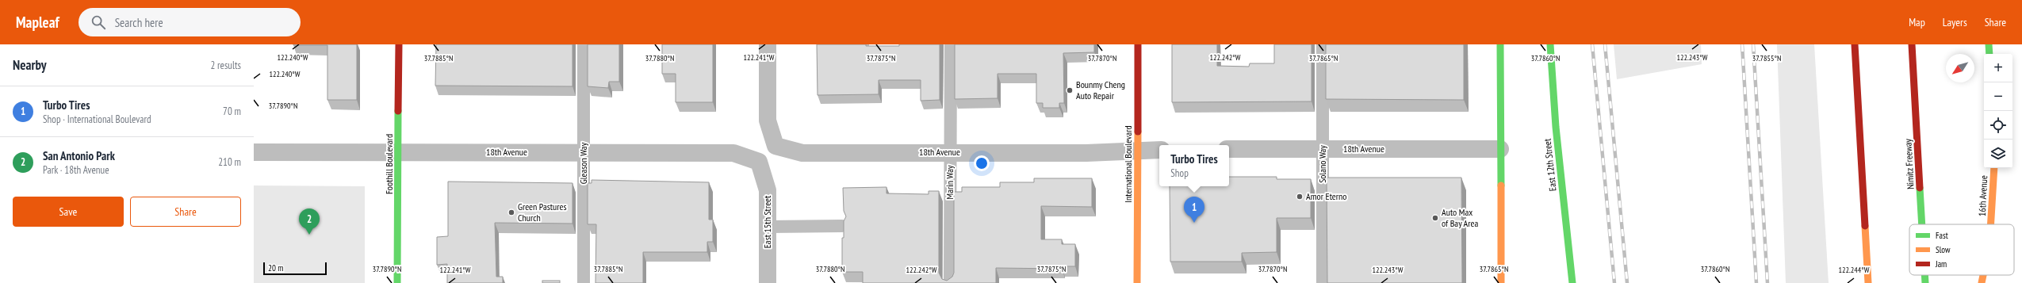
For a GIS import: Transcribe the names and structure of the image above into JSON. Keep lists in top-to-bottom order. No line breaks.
{"streets":{"main road":["Foothill Boulevard","International Boulevard","Nimitz Freeway","East 12th Street","16th Avenue"],"street":["18th Avenue","East 15th Street"],"lane":["Gleason Way","Solano Way","Marin Way"]},"crossings":[["18th Avenue","Gleason Way"],["18th Avenue","Foothill Boulevard"],["18th Avenue","International Boulevard"],["18th Avenue","Solano Way"],["18th Avenue","Marin Way"],["18th Avenue","East 15th Street"]],"places":["Bounmy Cheng Auto Repair","Amor Eterno","Green Pastures Church","Auto Max of Bay Area"],"legend":["Fast","Slow","Jam"],"scale_bar":"20 m","north":"bottom left","page":{"header":"Mapleaf","search":"Search here","nav":["Map","Layers","Share"],"heading":["Nearby","2 results"],"map_buttons":["+","−"],"list":[{"mark":"1","name":"Turbo Tires","note":"Shop · International Boulevard","value":"70 m"},{"mark":"2","name":"San Antonio Park","note":"Park · 18th Avenue","value":"210 m"}],"popup":["Turbo Tires","Shop"],"buttons":["Save","Share"],"pins":["1","2"],"scale":"20 m"},"coordinates":["122.241°W","122.243°W","122.240°W","122.242°W","37.7855°N","37.7885°N","37.7880°N","37.7875°N","37.7870°N","37.7865°N","37.7860°N","37.7890°N","122.244°W"]}
